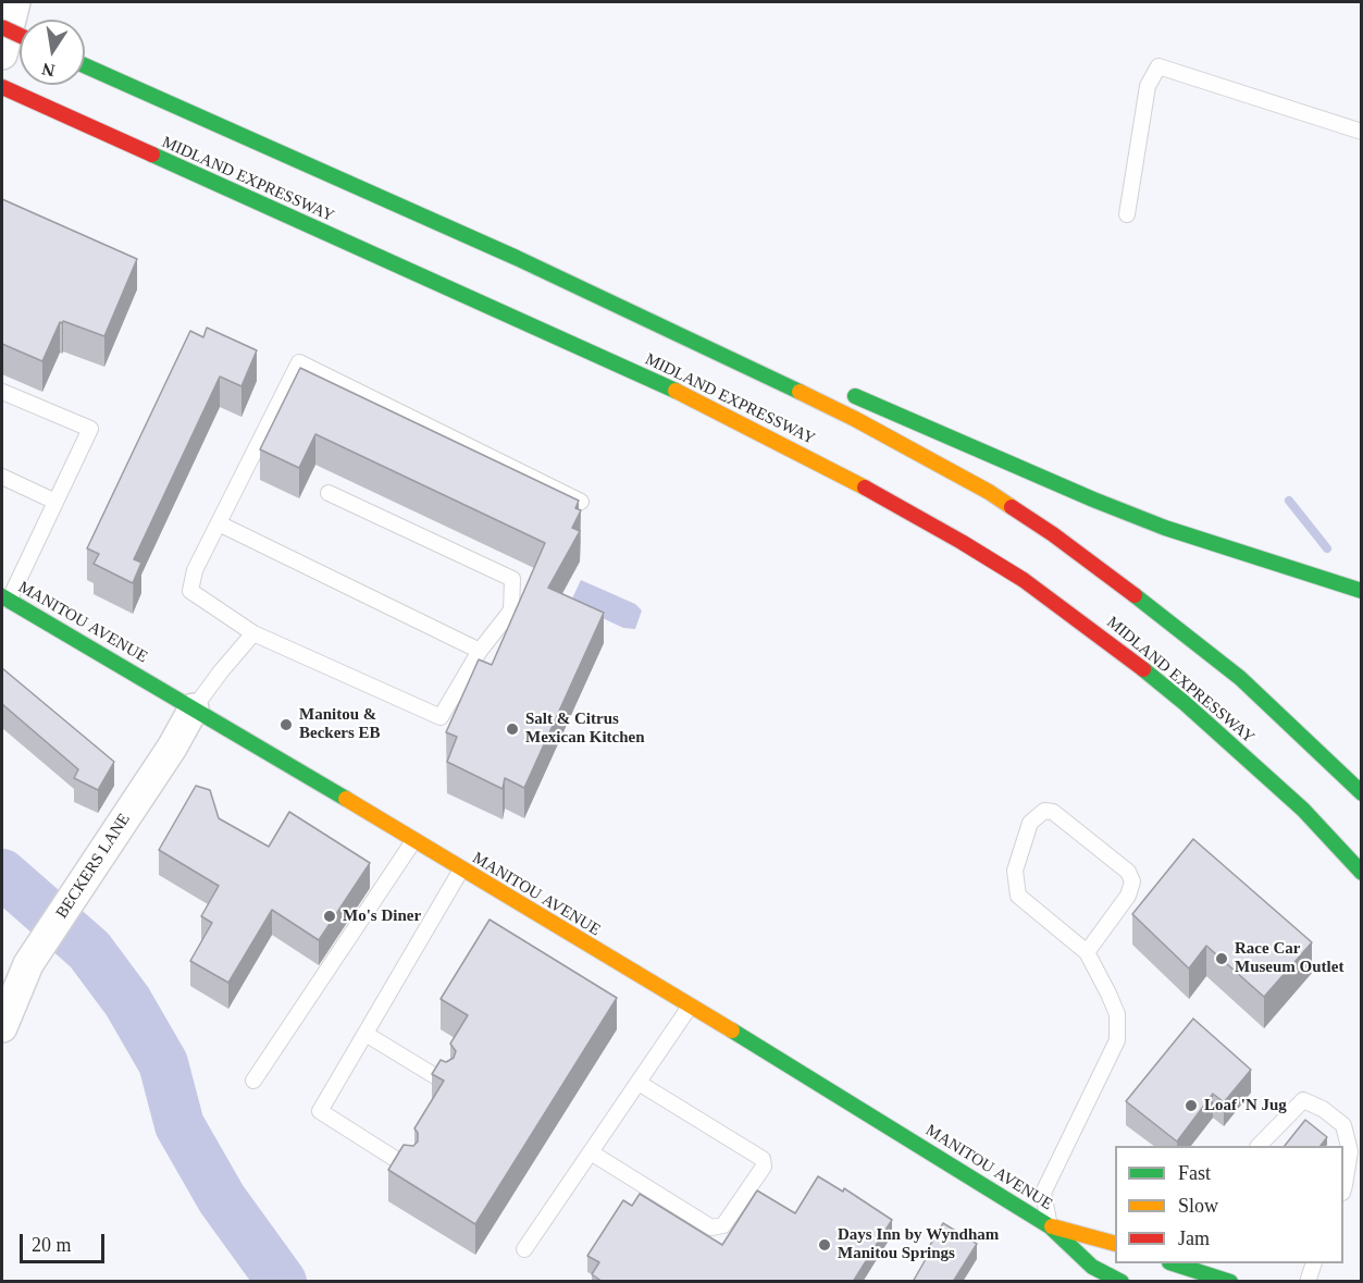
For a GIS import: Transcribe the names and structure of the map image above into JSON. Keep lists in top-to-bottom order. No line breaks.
{"streets":{"main road":["MIDLAND EXPRESSWAY","MANITOU AVENUE"],"street":["BECKERS LANE"]},"crossings":[["MANITOU AVENUE","BECKERS LANE"]],"places":["Manitou & Beckers EB","Salt & Citrus Mexican Kitchen","Mo's Diner","Race Car Museum Outlet","Loaf 'N Jug","Days Inn by Wyndham Manitou Springs"],"legend":["Fast","Slow","Jam"],"scale_bar":"20 m","north":"bottom"}
